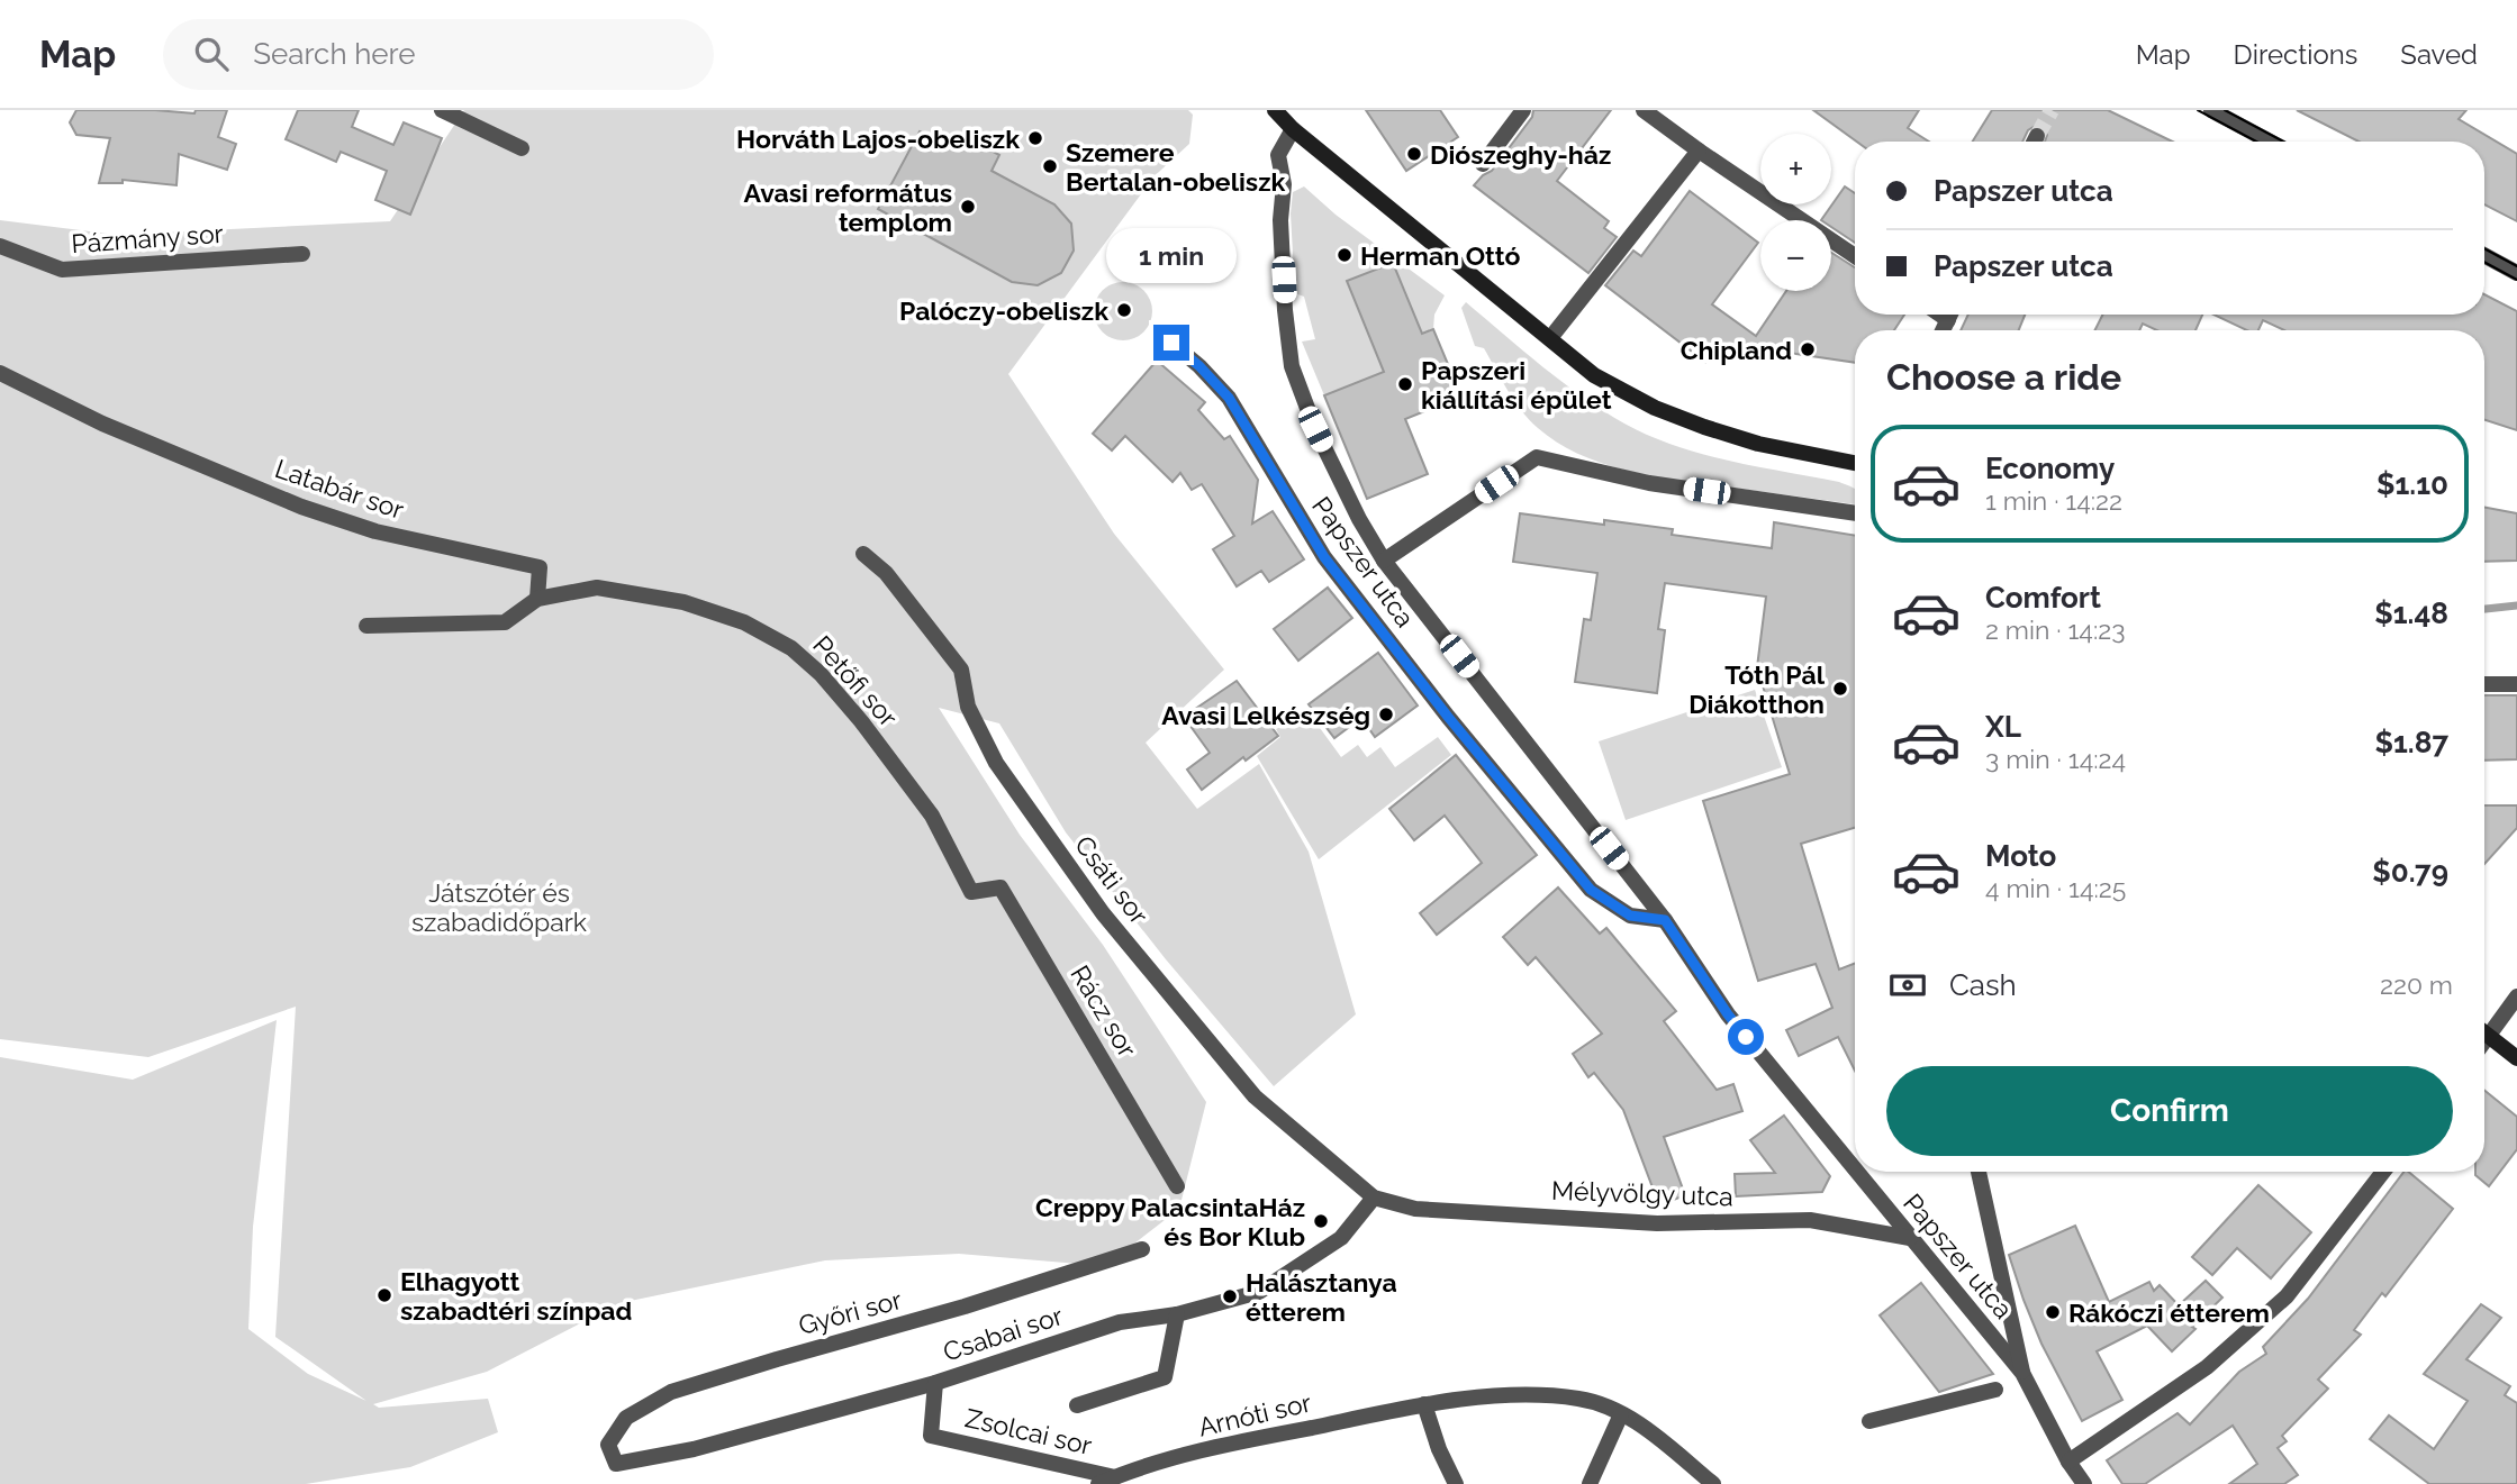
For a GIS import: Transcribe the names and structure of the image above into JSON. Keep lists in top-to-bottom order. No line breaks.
{"streets":{"street":["Pázmány sor","Latabár sor","Papszer utca","Petőfi sor","Csáti sor","Rácz sor","Mélyvölgy utca","Győri sor","Csabai sor","Arnóti sor","Zsolcai sor"]},"crossings":[["Latabár sor","Petőfi sor"],["Papszer utca","Mélyvölgy utca"],["Petőfi sor","Rácz sor"],["Csáti sor","Mélyvölgy utca"],["Csáti sor","Csabai sor"],["Mélyvölgy utca","Csabai sor"],["Győri sor","Csabai sor"],["Csabai sor","Zsolcai sor"],["Arnóti sor","Zsolcai sor"]],"parks":["Játszótér és szabadidőpark"],"places":["Horváth Lajos-obeliszk","Diószeghy-ház","Szemere Bertalan-obeliszk","Avasi református templom","Herman Ottó","Palóczy-obeliszk","Chipland","Papszeri kiállítási épület","Tóth Pál Diákotthon","Avasi Lelkészség","Creppy PalacsintaHáz és Bor Klub","Elhagyott szabadtéri színpad","Halásztanya étterem","Rákóczi étterem"],"page":{"header":"Map","search":"Search here","nav":["Map","Directions","Saved"],"map_buttons":["+","−"],"banner":["Papszer utca","Papszer utca"],"bubble":"1 min","heading":"Choose a ride","list":[{"name":"Economy","note":"1 min · 14:22","value":"$1.10"},{"name":"Comfort","note":"2 min · 14:23","value":"$1.48"},{"name":"XL","note":"3 min · 14:24","value":"$1.87"},{"name":"Moto","note":"4 min · 14:25","value":"$0.79"}],"pay":["Cash","220 m"],"buttons":"Confirm"}}
